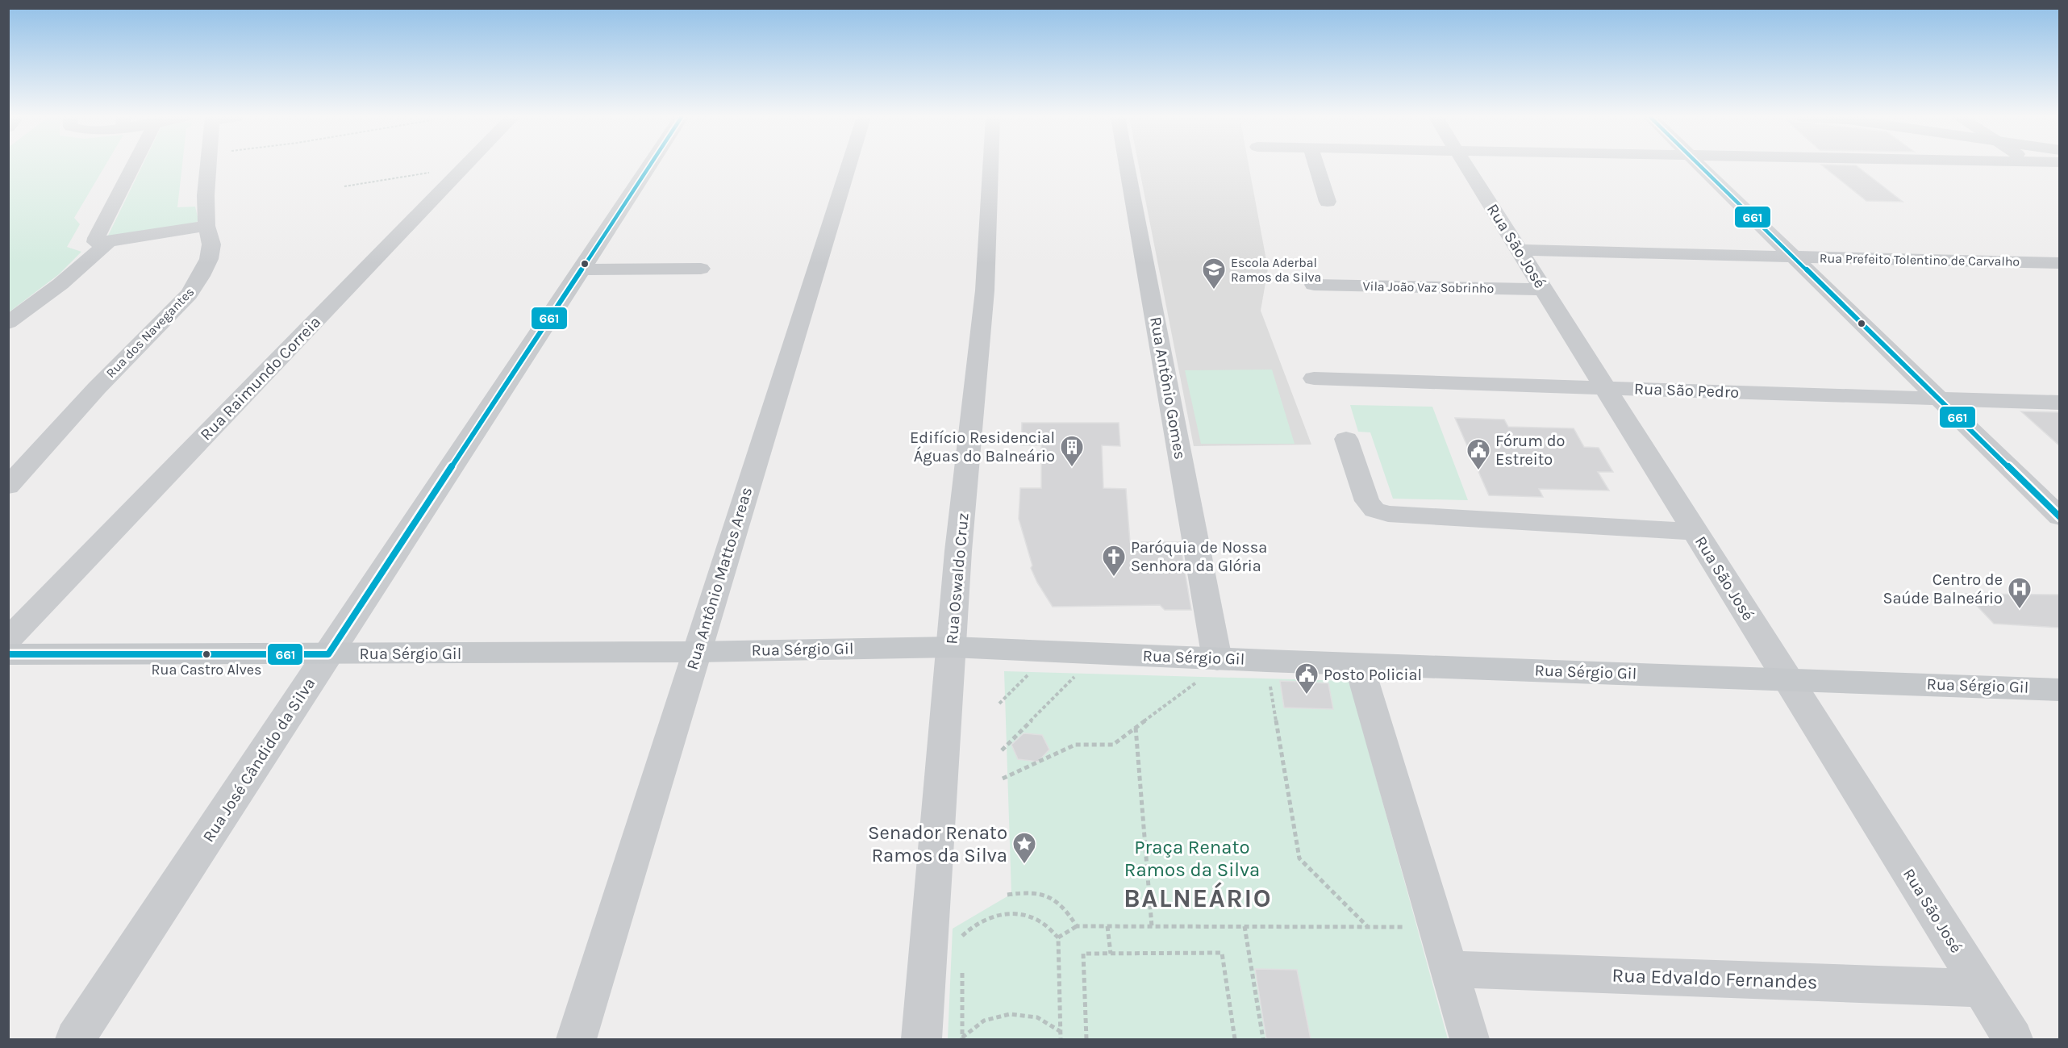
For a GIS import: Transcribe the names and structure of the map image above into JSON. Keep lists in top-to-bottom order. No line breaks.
{"streets":{"main road":["Rua Sérgio Gil"],"street":["Rua São José","Rua Prefeito Tolentino de Carvalho","Vila João Vaz Sobrinho","Rua dos Navegantes","Rua Raimundo Correia","Rua Antônio Gomes","Rua São Pedro","Rua Antônio Mattos Areas","Rua Oswaldo Cruz","Rua José Cândido da Silva","Rua Edvaldo Fernandes"]},"crossings":[["Rua São José","Rua Prefeito Tolentino de Carvalho"],["Rua São José","Vila João Vaz Sobrinho"],["Rua São José","Rua São Pedro"],["Rua São José","Rua Sérgio Gil"],["Rua São José","Rua Edvaldo Fernandes"],["Rua Antônio Gomes","Rua Sérgio Gil"],["Rua Antônio Mattos Areas","Rua Sérgio Gil"],["Rua Oswaldo Cruz","Rua Sérgio Gil"],["Rua Sérgio Gil","Rua José Cândido da Silva"]],"districts":["BALNEÁRIO"],"parks":["Praça Renato Ramos da Silva"],"places":{"school or university":["Escola Aderbal Ramos da Silva"],"building":["Edifício Residencial Águas do Balneário"],"public building":["Fórum do Estreito","Posto Policial"],"church":["Paróquia de Nossa Senhora da Glória"],"hospital":["Centro de Saúde Balneário"],"other":["Rua Castro Alves"],"place":["Senador Renato Ramos da Silva"]},"lines":["transit line 661"]}
